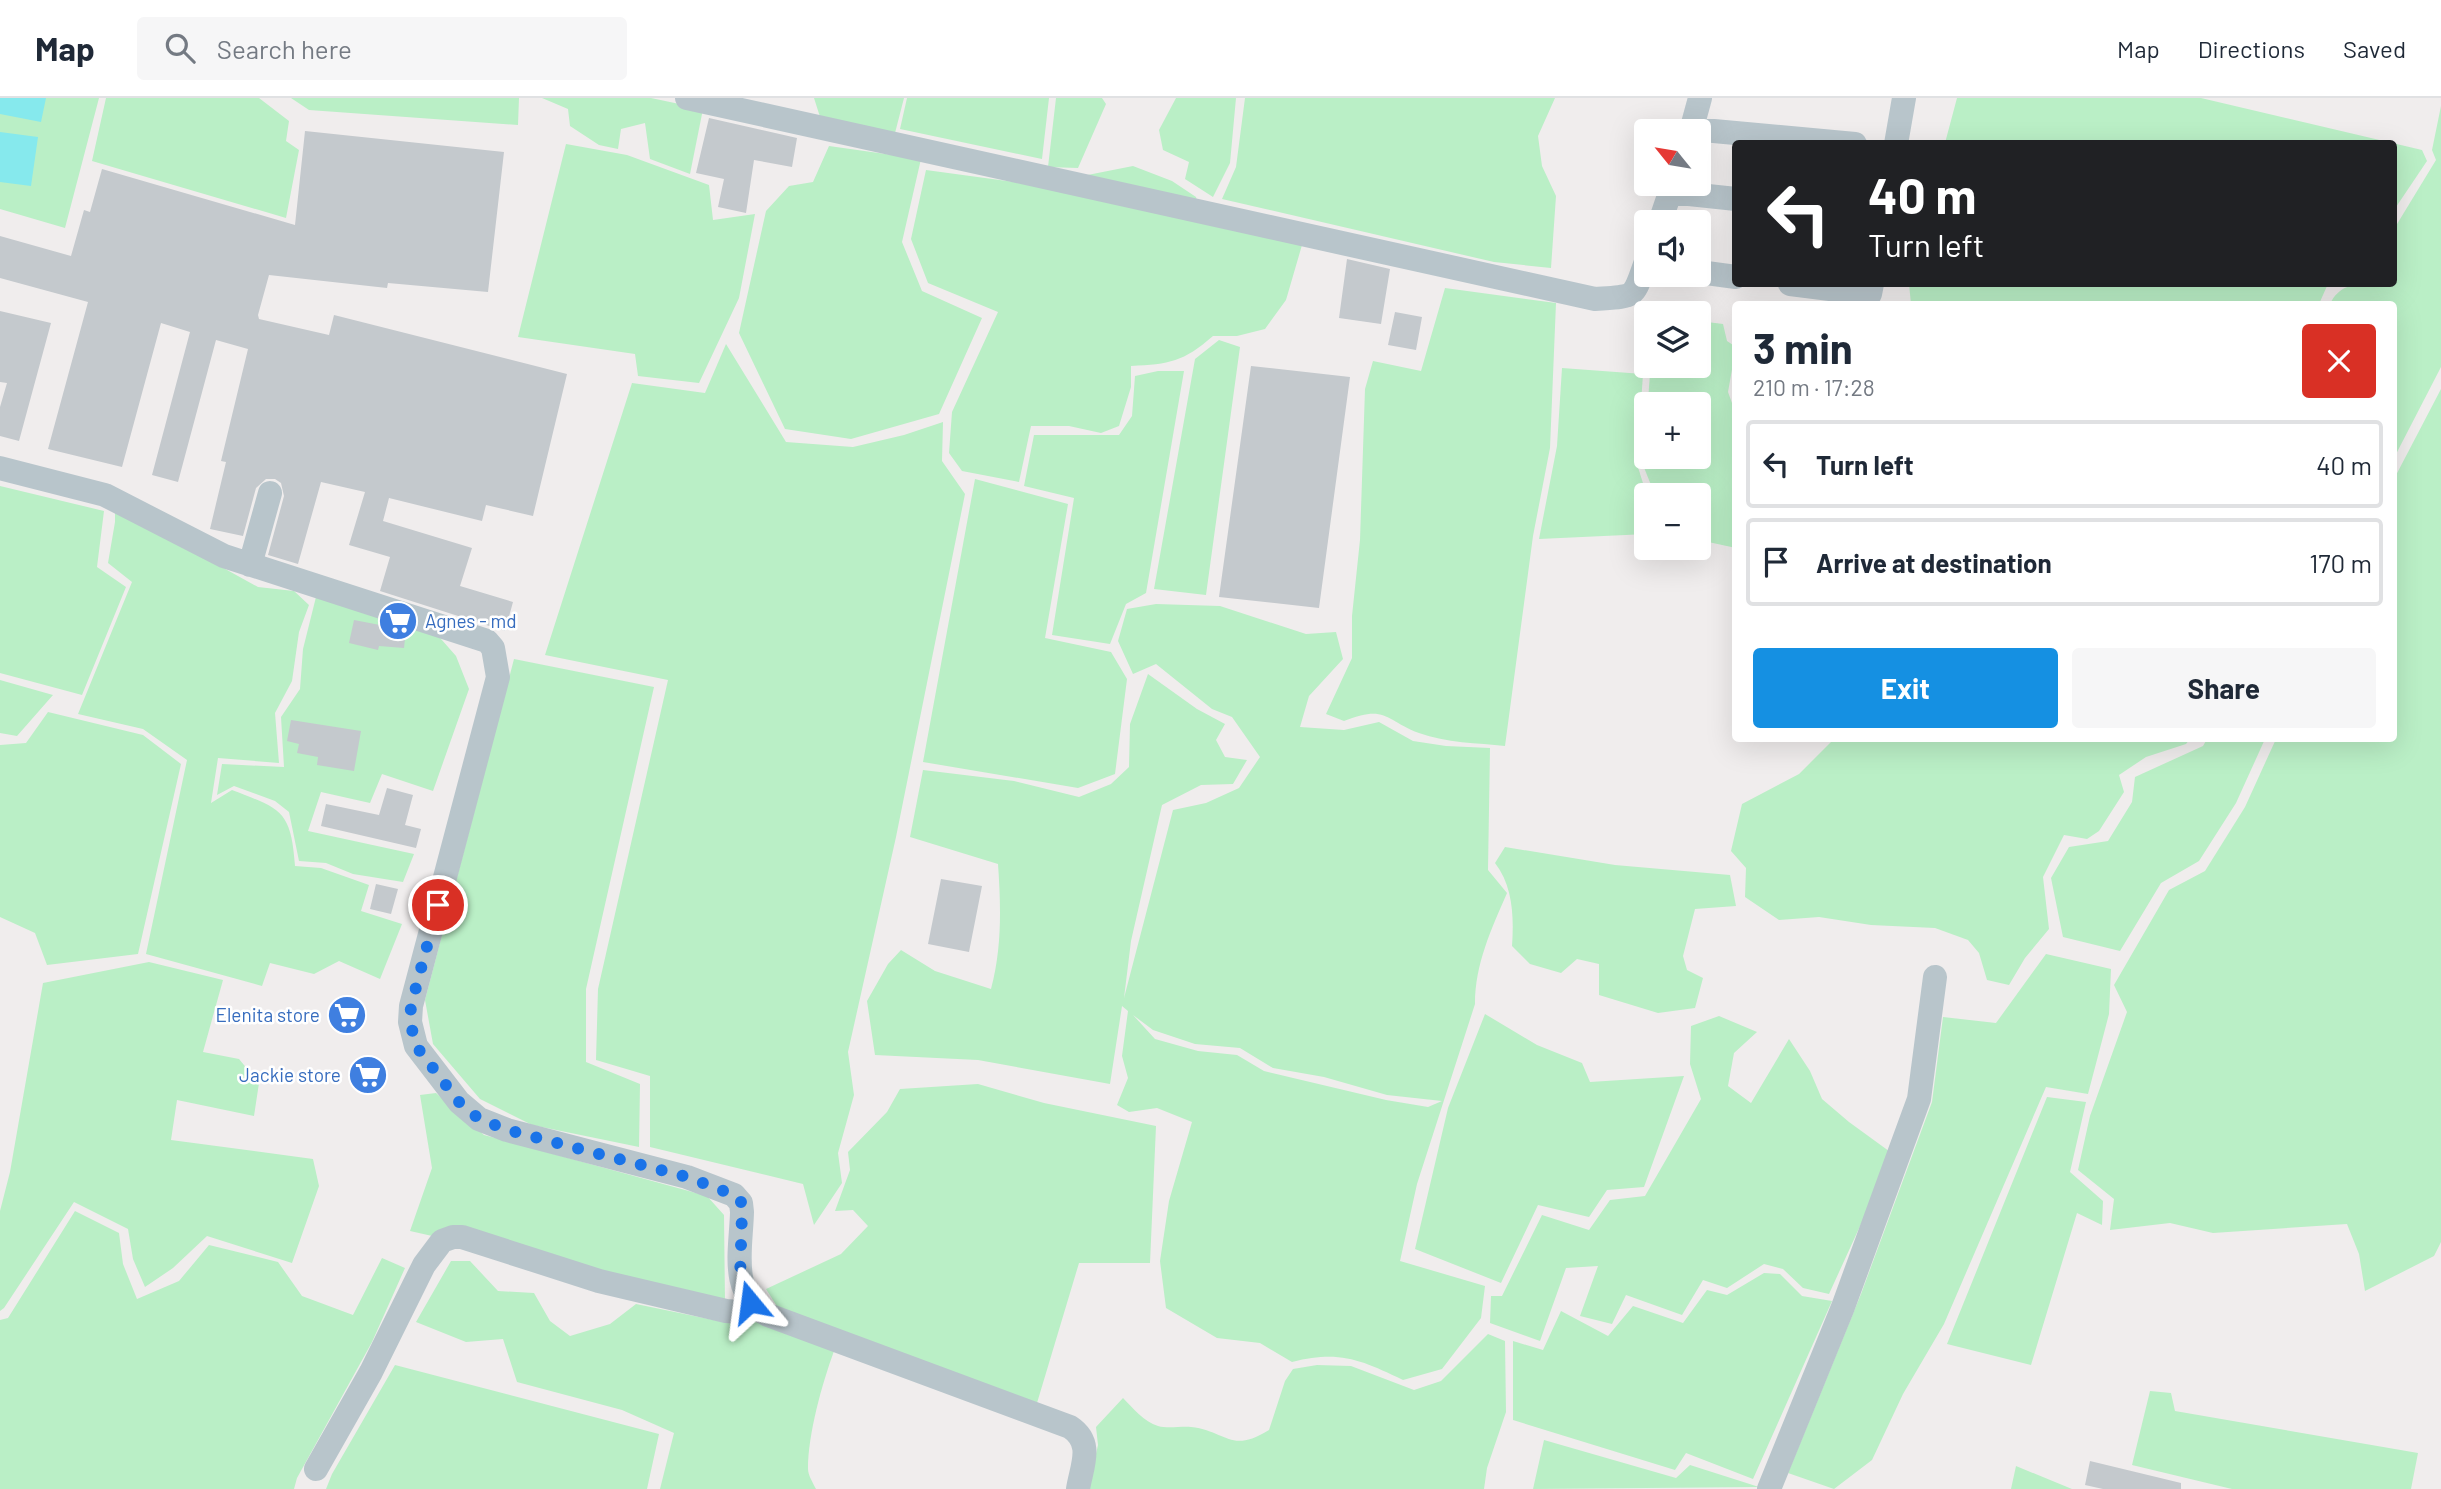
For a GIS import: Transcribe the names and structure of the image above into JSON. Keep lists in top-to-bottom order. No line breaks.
{"places":{"supermarket":["Agnes - md","Elenita store","Jackie store"]},"north":"top left","page":{"header":"Map","search":"Search here","nav":["Map","Directions","Saved"],"map_buttons":["+","−"],"turn":["40 m","Turn left"],"heading":["3 min","210 m · 17:28"],"list":[{"name":"Turn left","value":"40 m"},{"name":"Arrive at destination","value":"170 m"}],"buttons":["Exit","Share"]}}
